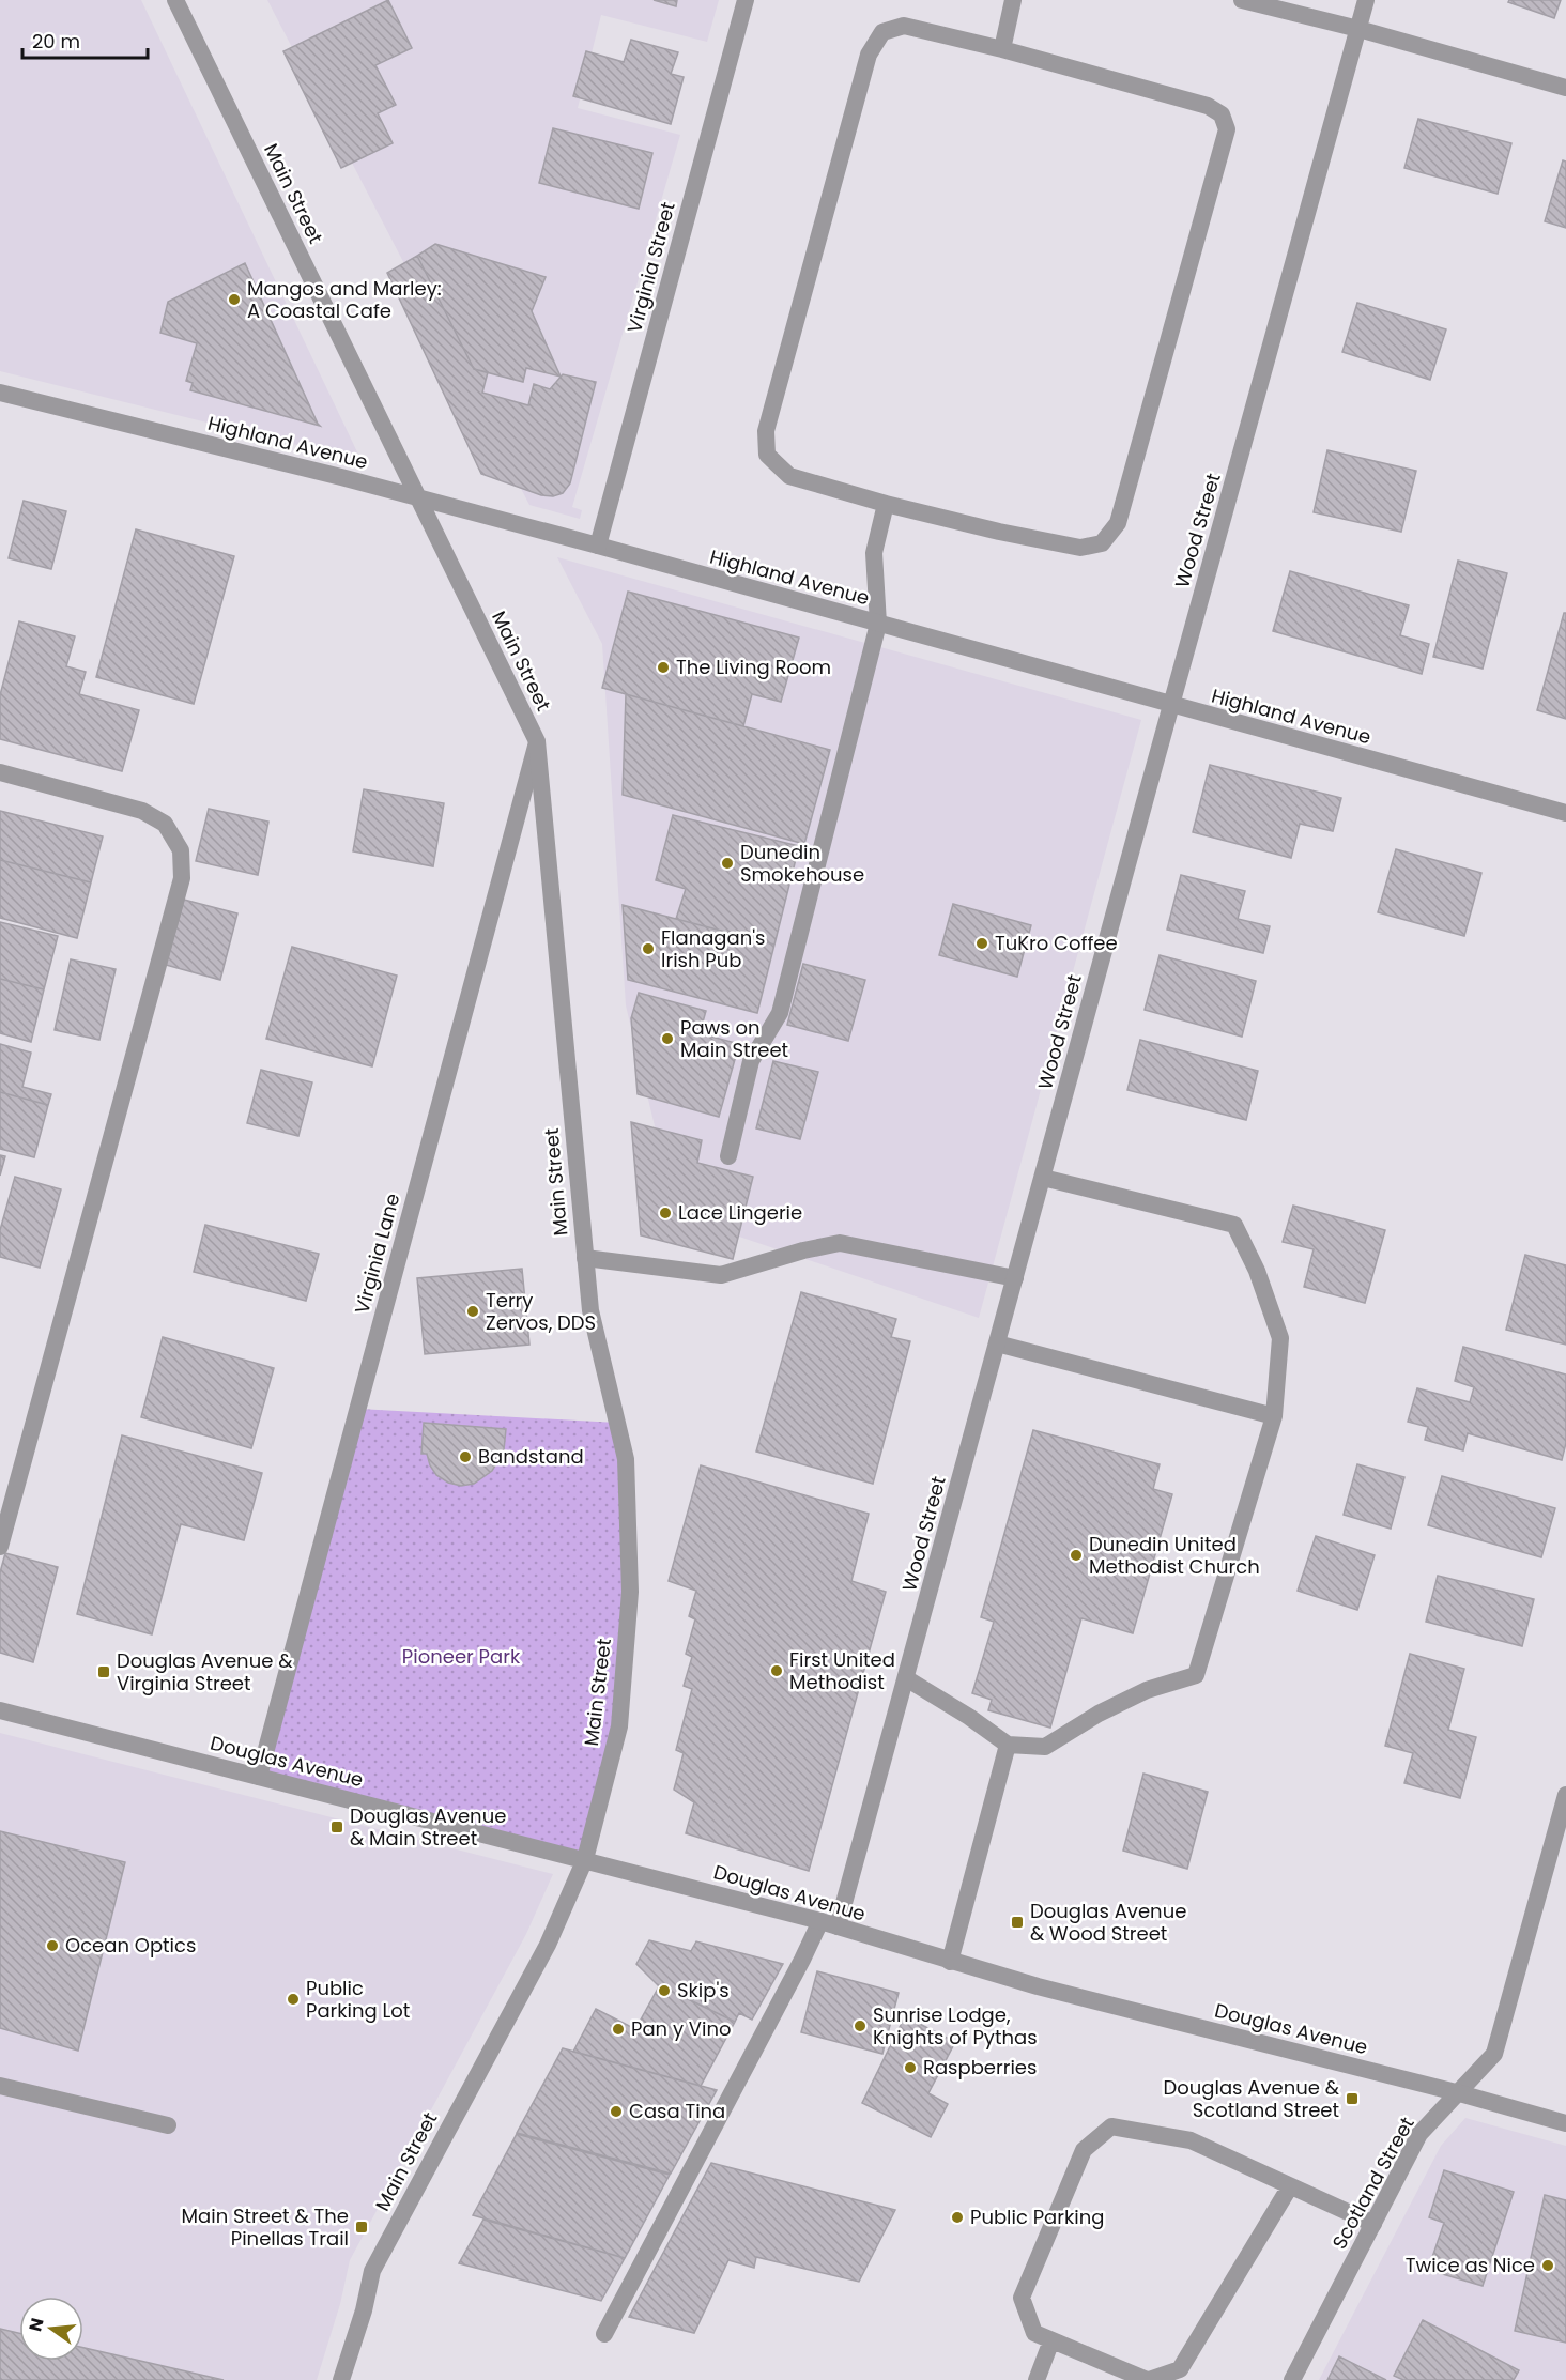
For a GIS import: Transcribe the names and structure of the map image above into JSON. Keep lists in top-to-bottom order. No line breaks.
{"streets":{"street":["Main Street","Virginia Street","Highland Avenue","Wood Street","Virginia Lane","Douglas Avenue","Scotland Street"]},"crossings":[["Main Street","Highland Avenue"],["Main Street","Virginia Lane"],["Main Street","Douglas Avenue"],["Virginia Street","Highland Avenue"],["Highland Avenue","Wood Street"],["Wood Street","Douglas Avenue"],["Virginia Lane","Douglas Avenue"],["Douglas Avenue","Scotland Street"]],"parks":["Pioneer Park"],"places":{"other":["Mangos and Marley: A Coastal Cafe","The Living Room","Dunedin Smokehouse","TuKro Coffee","Flanagan's Irish Pub","Paws on Main Street","Lace Lingerie","Terry Zervos, DDS","Bandstand","Dunedin United Methodist Church","First United Methodist","Ocean Optics","Skip's","Public Parking Lot","Sunrise Lodge, Knights of Pythas","Pan y Vino","Raspberries","Casa Tina","Public Parking","Twice as Nice"],"transit":["Douglas Avenue & Virginia Street","Douglas Avenue & Main Street","Douglas Avenue & Wood Street","Douglas Avenue & Scotland Street","Main Street & The Pinellas Trail"]},"scale_bar":"20 m","north":"left"}
